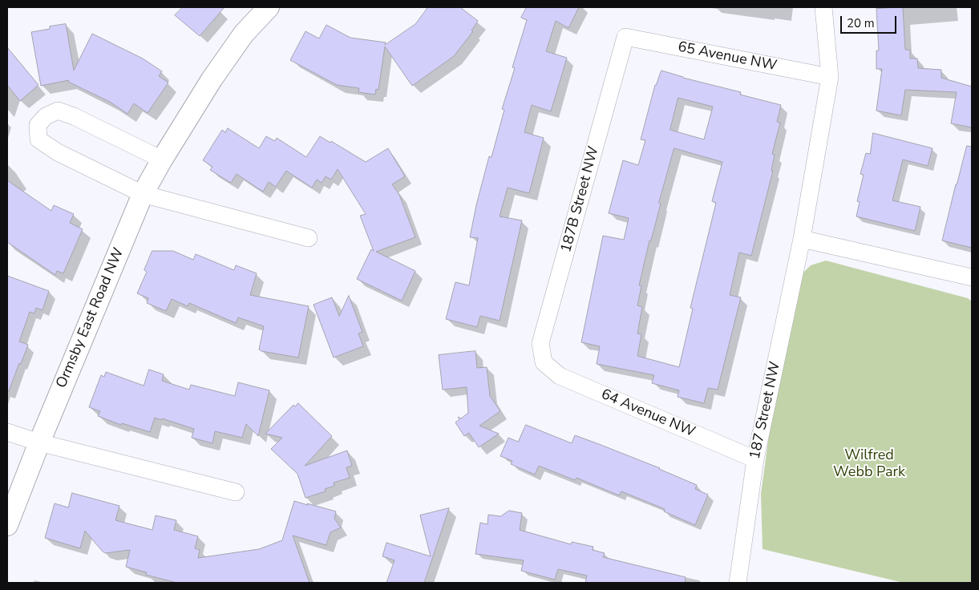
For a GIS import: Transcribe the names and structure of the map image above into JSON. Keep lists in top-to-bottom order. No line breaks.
{"streets":{"street":["65 Avenue NW","187B Street NW","Ormsby East Road NW","187 Street NW","64 Avenue NW"]},"crossings":[["65 Avenue NW","187B Street NW"],["65 Avenue NW","187 Street NW"],["187B Street NW","64 Avenue NW"],["187 Street NW","64 Avenue NW"]],"parks":["Wilfred Webb Park"],"scale_bar":"20 m"}
